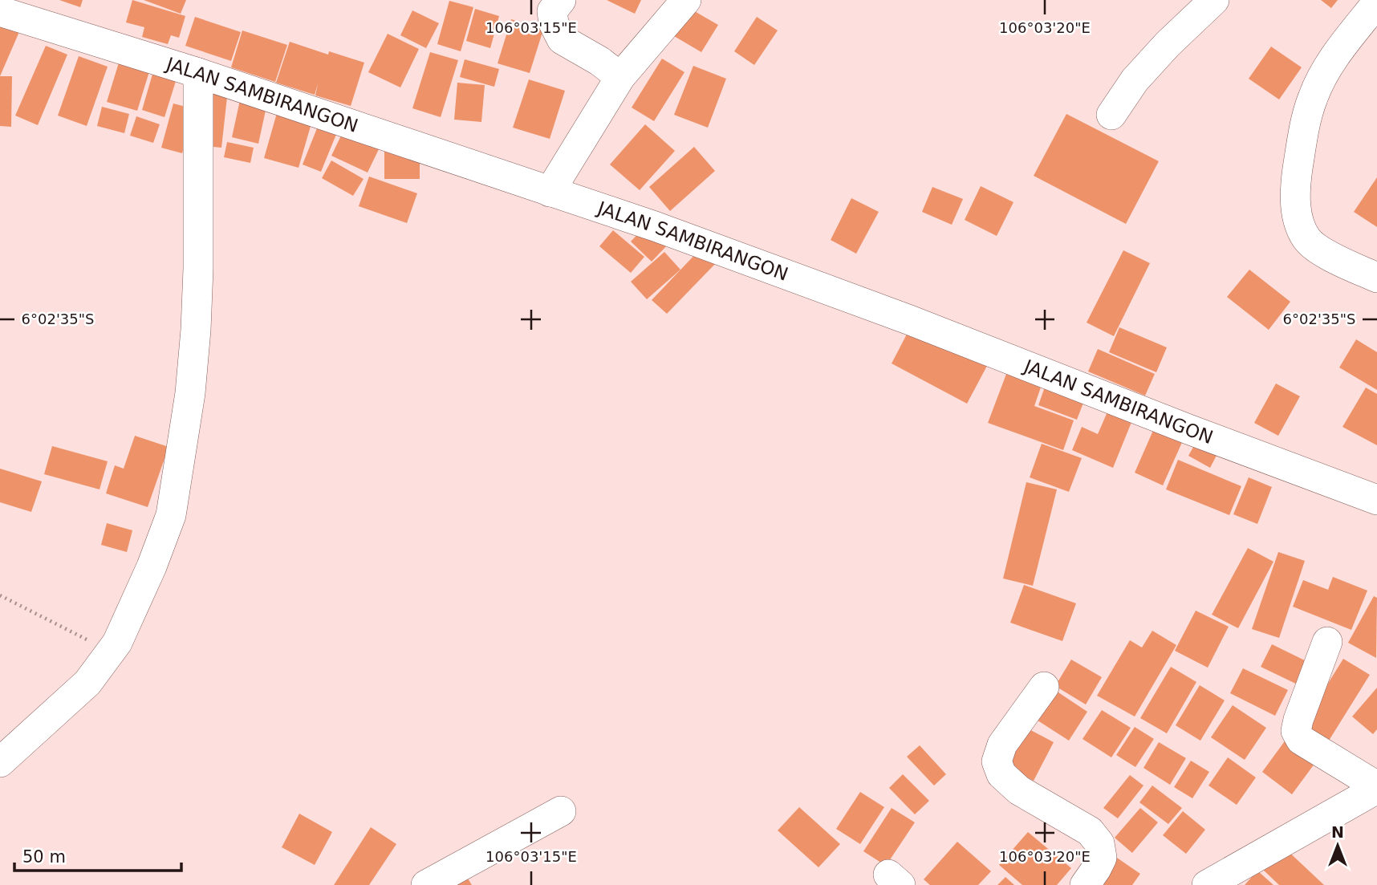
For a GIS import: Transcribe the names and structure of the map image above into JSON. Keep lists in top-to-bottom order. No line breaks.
{"streets":{"street":["JALAN SAMBIRANGON"]},"scale_bar":"50 m","north":"top","coordinates":["106°03'15\"E","106°03'20\"E","6°02'35\"S"]}
